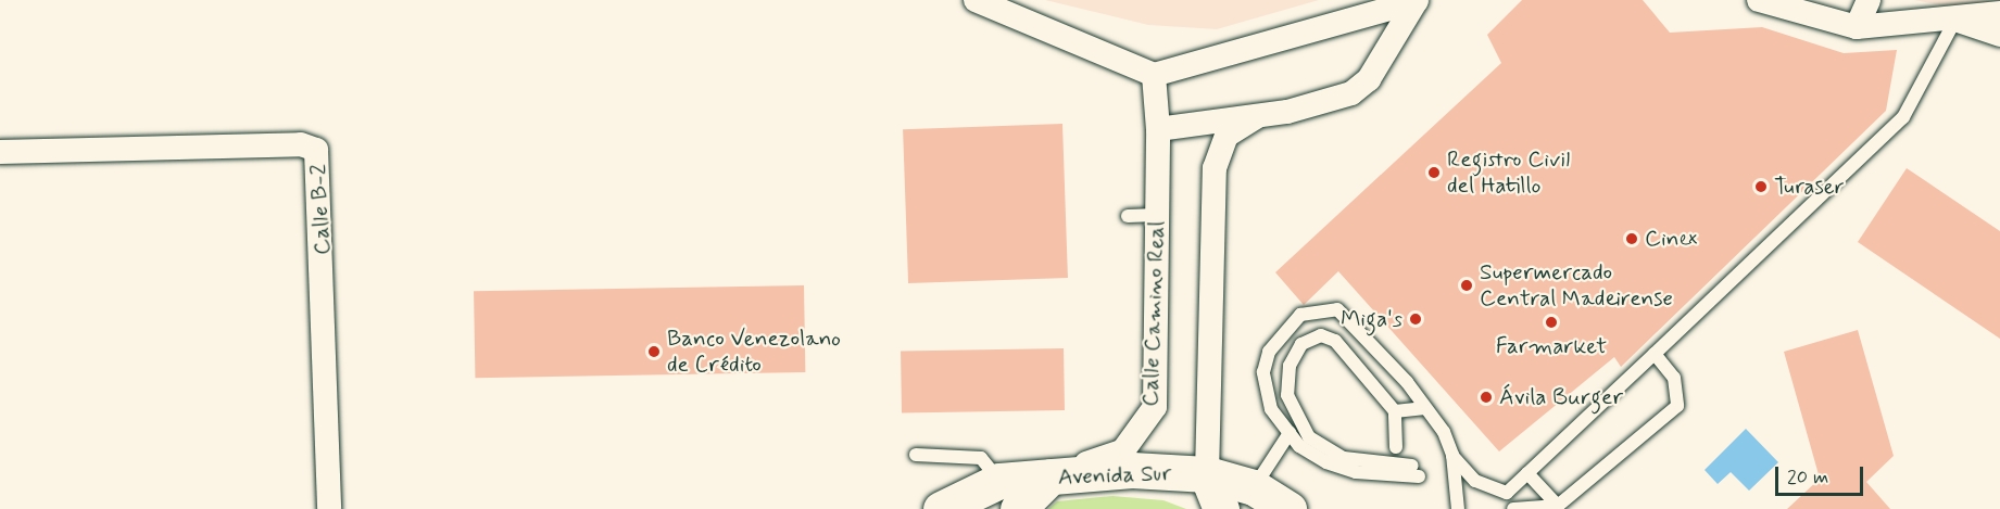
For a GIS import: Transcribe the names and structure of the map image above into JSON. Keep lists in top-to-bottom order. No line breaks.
{"streets":{"street":["Calle B-2","Calle Camino Real","Avenida Sur"]},"crossings":[["Calle Camino Real","Avenida Sur"]],"places":["Registro Civil del Hatillo","Turaser","Cinex","Supermercado Central Madeirense","Miga's","Farmarket","Banco Venezolano de Crédito","Ávila Burger"],"scale_bar":"20 m"}
